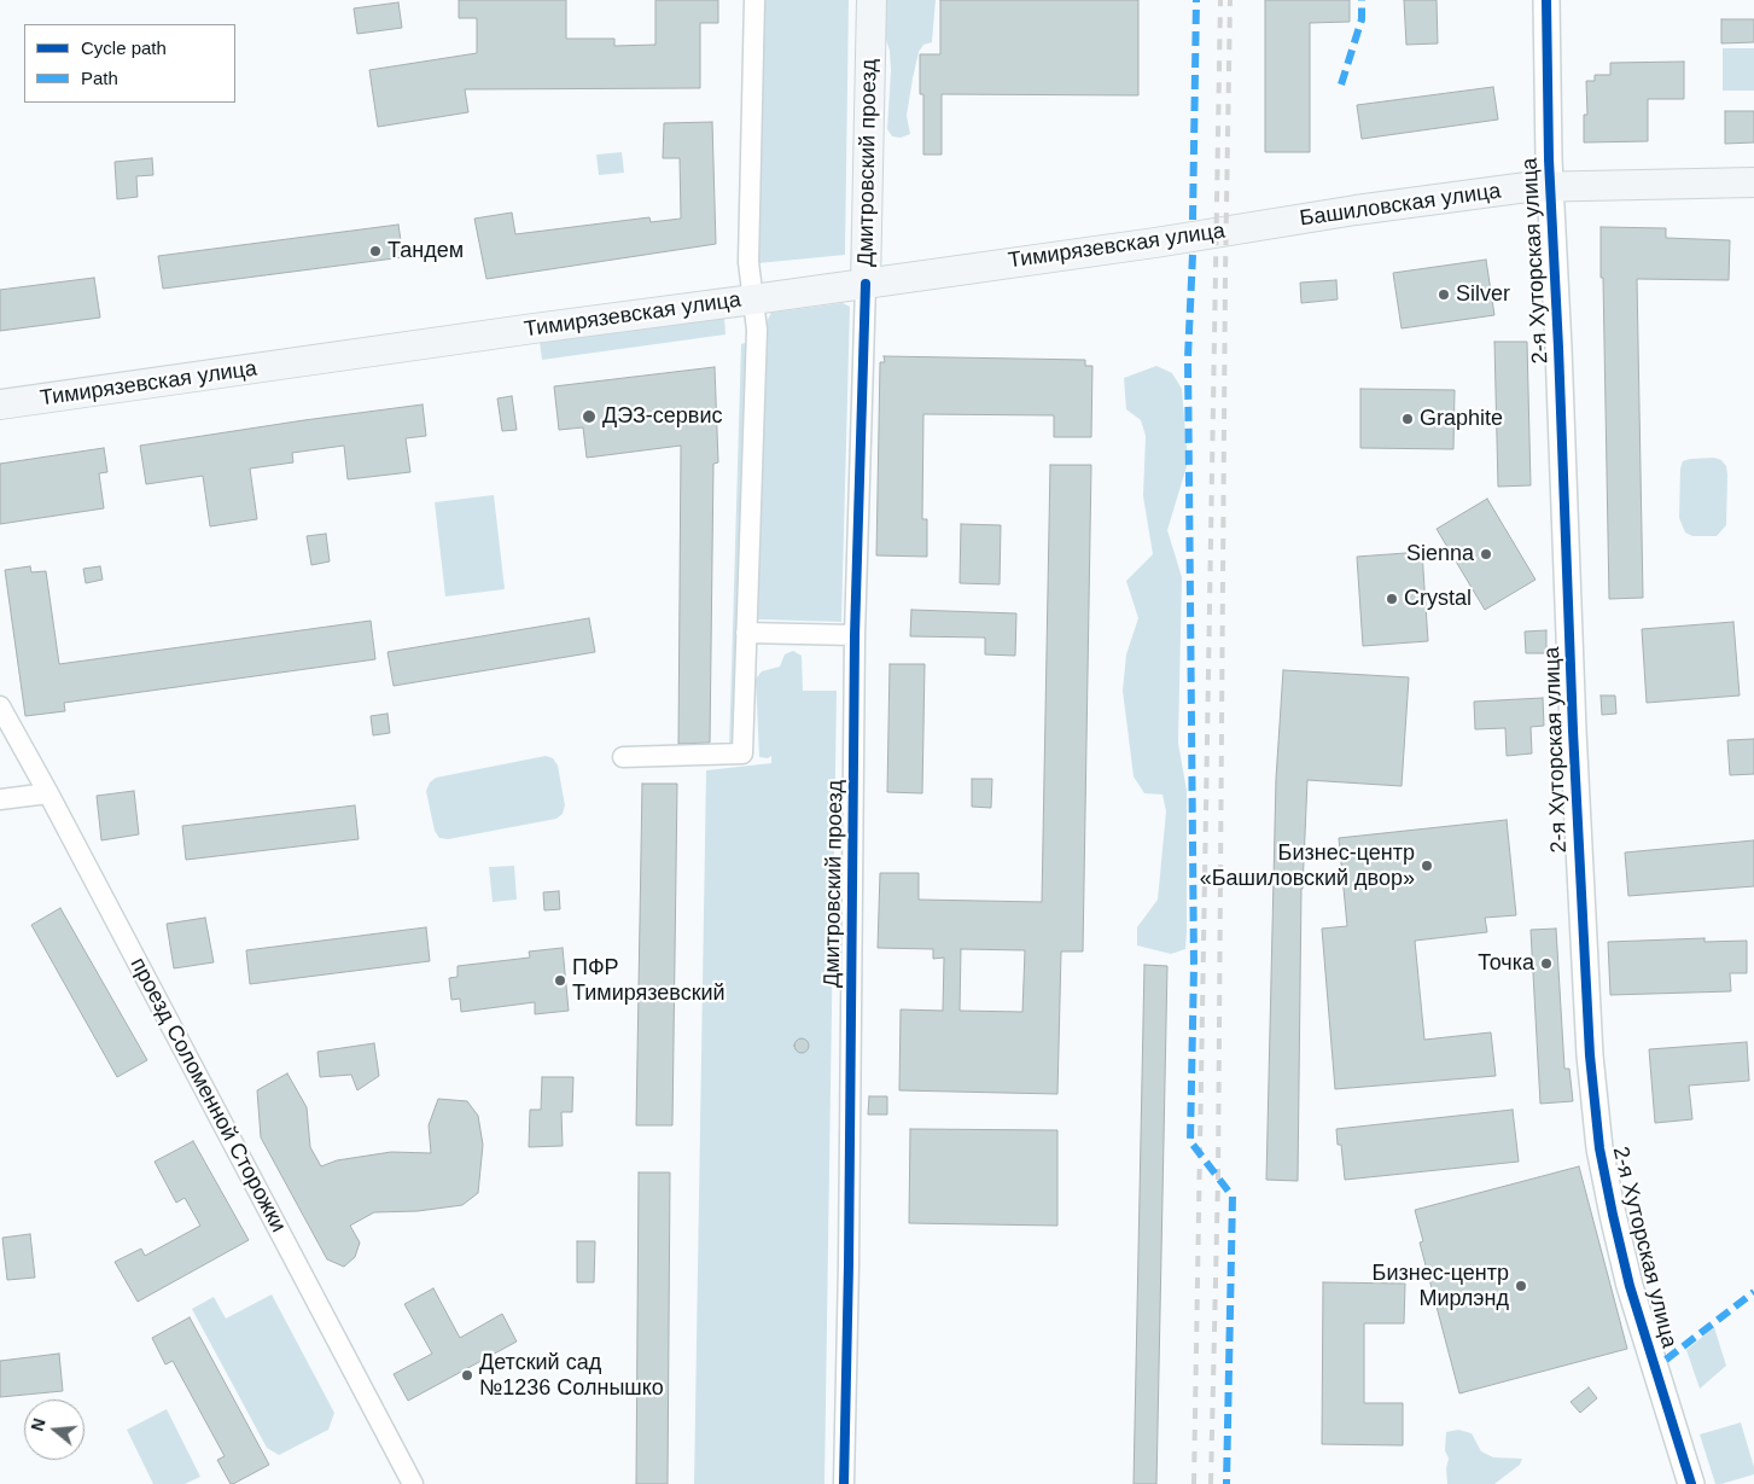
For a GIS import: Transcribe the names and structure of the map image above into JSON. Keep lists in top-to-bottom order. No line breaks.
{"streets":{"main road":["Дмитровский проезд","Башиловская улица","Тимирязевская улица"],"street":["2-я Хуторская улица","проезд Соломенной Сторожки"]},"crossings":[["Дмитровский проезд","Тимирязевская улица"],["Башиловская улица","Тимирязевская улица"],["Башиловская улица","2-я Хуторская улица"]],"places":["Тандем","Silver","ДЭЗ-сервис","Graphite","Sienna","Crystal","Бизнес-центр «Башиловский двор»","Точка","ПФР Тимирязевский","Бизнес-центр Мирлэнд","Детский сад №1236 Солнышко"],"legend":["Cycle path","Path"],"north":"left"}
